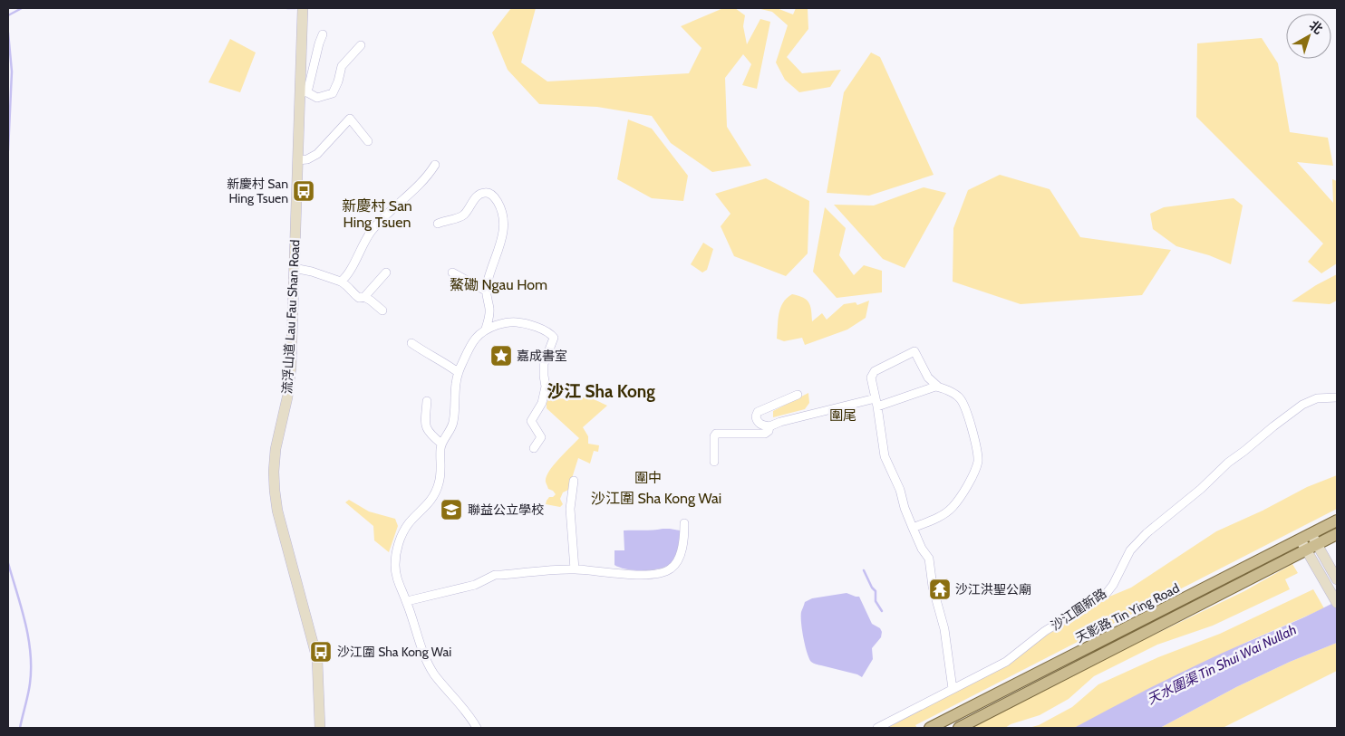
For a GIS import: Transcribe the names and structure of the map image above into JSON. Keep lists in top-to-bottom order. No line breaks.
{"streets":{"main road":["天影路 Tin Ying Road"],"street":["流浮山道 Lau Fau Shan Road","沙江圍新路"]},"districts":["新慶村 San Hing Tsuen","鰲磡 Ngau Hom","沙江 Sha Kong","圍尾","圍中","沙江圍 Sha Kong Wai"],"water":["天水圍渠 Tin Shui Wai Nullah"],"places":{"bus stop":["新慶村 San Hing Tsuen","沙江圍 Sha Kong Wai"],"place":["嘉成書室"],"school or university":["聯益公立學校"],"temple":["沙江洪聖公廟"]},"north":"top right"}
